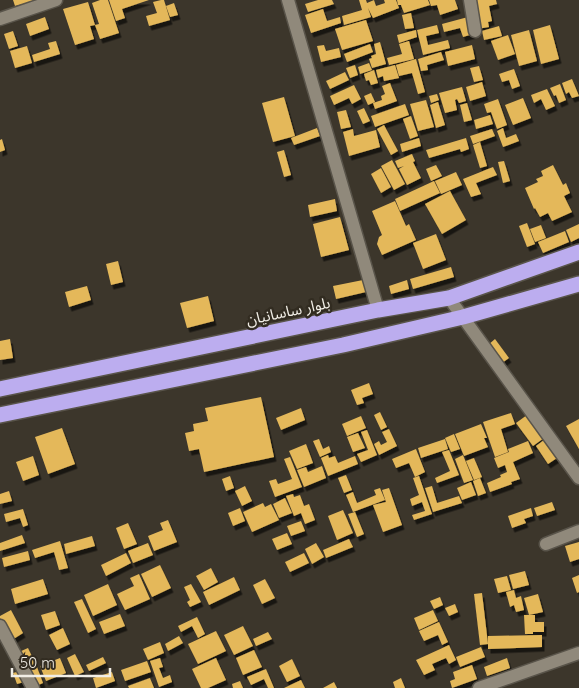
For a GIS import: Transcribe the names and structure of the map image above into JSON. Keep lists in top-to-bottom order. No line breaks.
{"streets":{"highway":["بلوار ساسانیان"]},"scale_bar":"50 m"}
